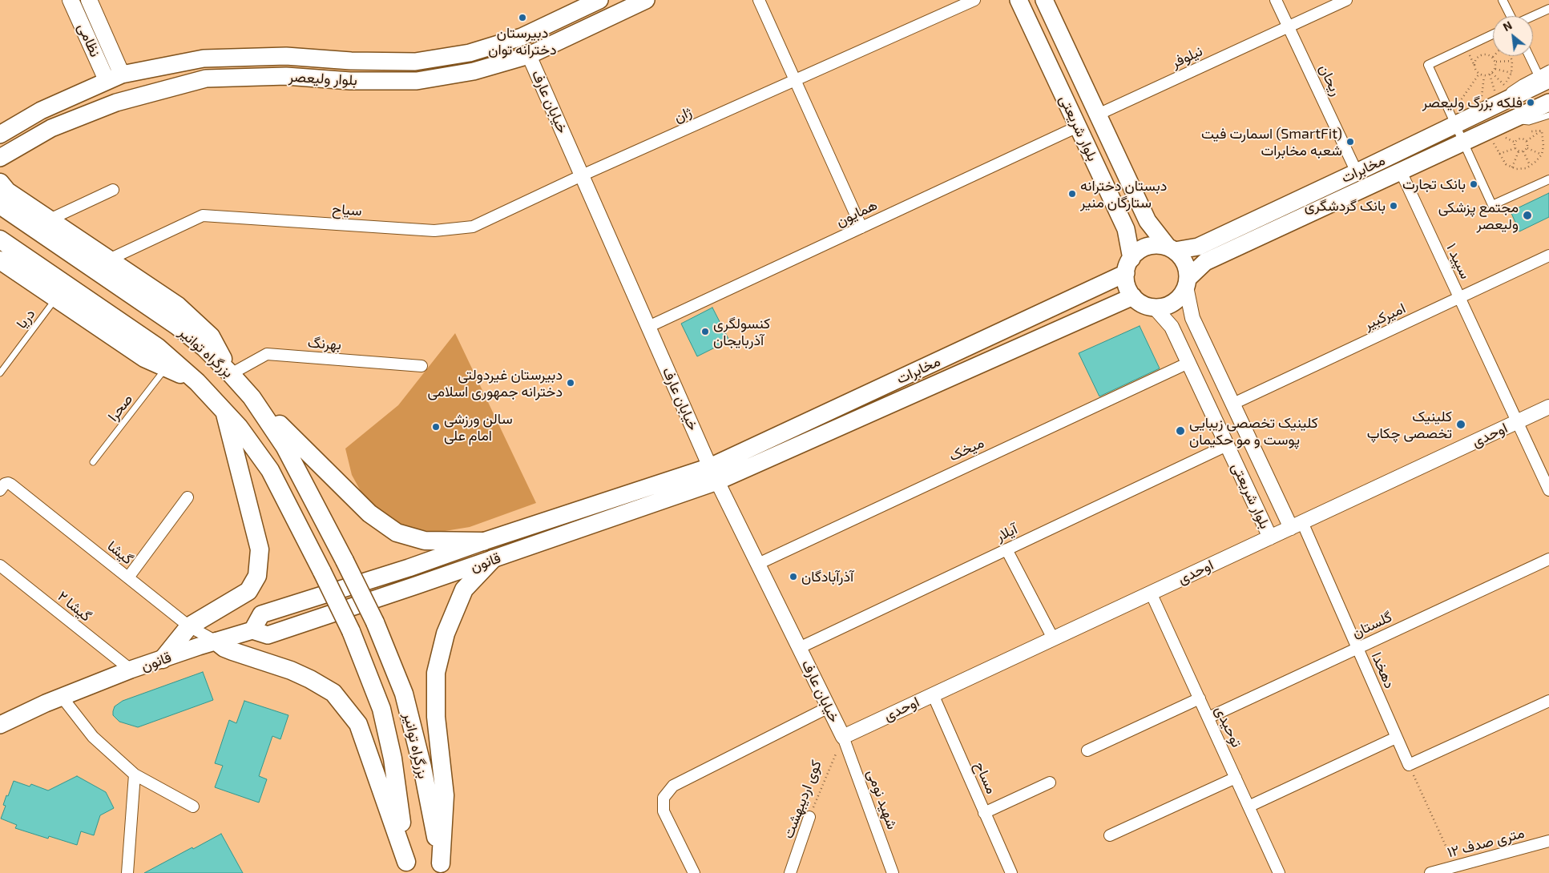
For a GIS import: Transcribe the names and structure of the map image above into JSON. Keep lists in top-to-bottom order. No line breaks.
{"streets":{"highway":["بزرگراه توانیر"],"main road":["نظامی","بلوار ولیعصر","بلوار شریعتى","مخابرات","قانون"],"street":["نیلوفر","ریحان","خیابان عارف","ژان","سیاح","همایون","سپید ۱","امیرکبیر","بهرنگ","اوحدی","میخک","آیلار","گیشا","گیشا ۲","گلستان","دهخدا","توحیدی","مساح","کوی اردیبهشت","شهید نومی","۱۲ متری صدف"],"lane":["دریا","صحرا"]},"crossings":[["نظامی","بلوار ولیعصر"],["نیلوفر","ریحان"],["نیلوفر","بلوار شریعتى"],["بلوار ولیعصر","خیابان عارف"],["ریحان","مخابرات"],["خیابان عارف","ژان"],["خیابان عارف","مخابرات"],["خیابان عارف","سیاح"],["خیابان عارف","همایون"],["خیابان عارف","اوحدی"],["خیابان عارف","میخک"],["خیابان عارف","آیلار"],["خیابان عارف","قانون"],["خیابان عارف","کوی اردیبهشت"],["خیابان عارف","شهید نومی"],["ژان","سیاح"],["بلوار شریعتى","مخابرات"],["بلوار شریعتى","همایون"],["بلوار شریعتى","امیرکبیر"],["بلوار شریعتى","اوحدی"],["بلوار شریعتى","میخک"],["بلوار شریعتى","آیلار"],["بلوار شریعتى","دهخدا"],["مخابرات","سپید ۱"],["مخابرات","قانون"],["سپید ۱","امیرکبیر"],["سپید ۱","اوحدی"],["بهرنگ","بزرگراه توانیر"],["اوحدی","دهخدا"],["اوحدی","توحیدی"],["اوحدی","مساح"],["اوحدی","کوی اردیبهشت"],["اوحدی","شهید نومی"],["گیشا","قانون"],["قانون","گیشا ۲"],["گلستان","دهخدا"],["گلستان","توحیدی"],["کوی اردیبهشت","شهید نومی"]],"places":["دبیرستان دخترانه توان","فلکه بزرگ ولیعصر","اسمارت فیت (SmartFit) شعبه مخابرات","بانک تجارت","دبستان دخترانه ستارگان منیر","بانک گردشگری","مجتمع پزشکی ولیعصر","کنسولگری آذربایجان","دبیرستان غیردولتی دخترانه جمهوری اسلامی","کلينيک تخصصی چکاپ","سالن ورزشی امام علی","کلینیک تخصصی زیبایی پوست و مو حکیمان","آذرآبادگان"],"north":"top left"}
